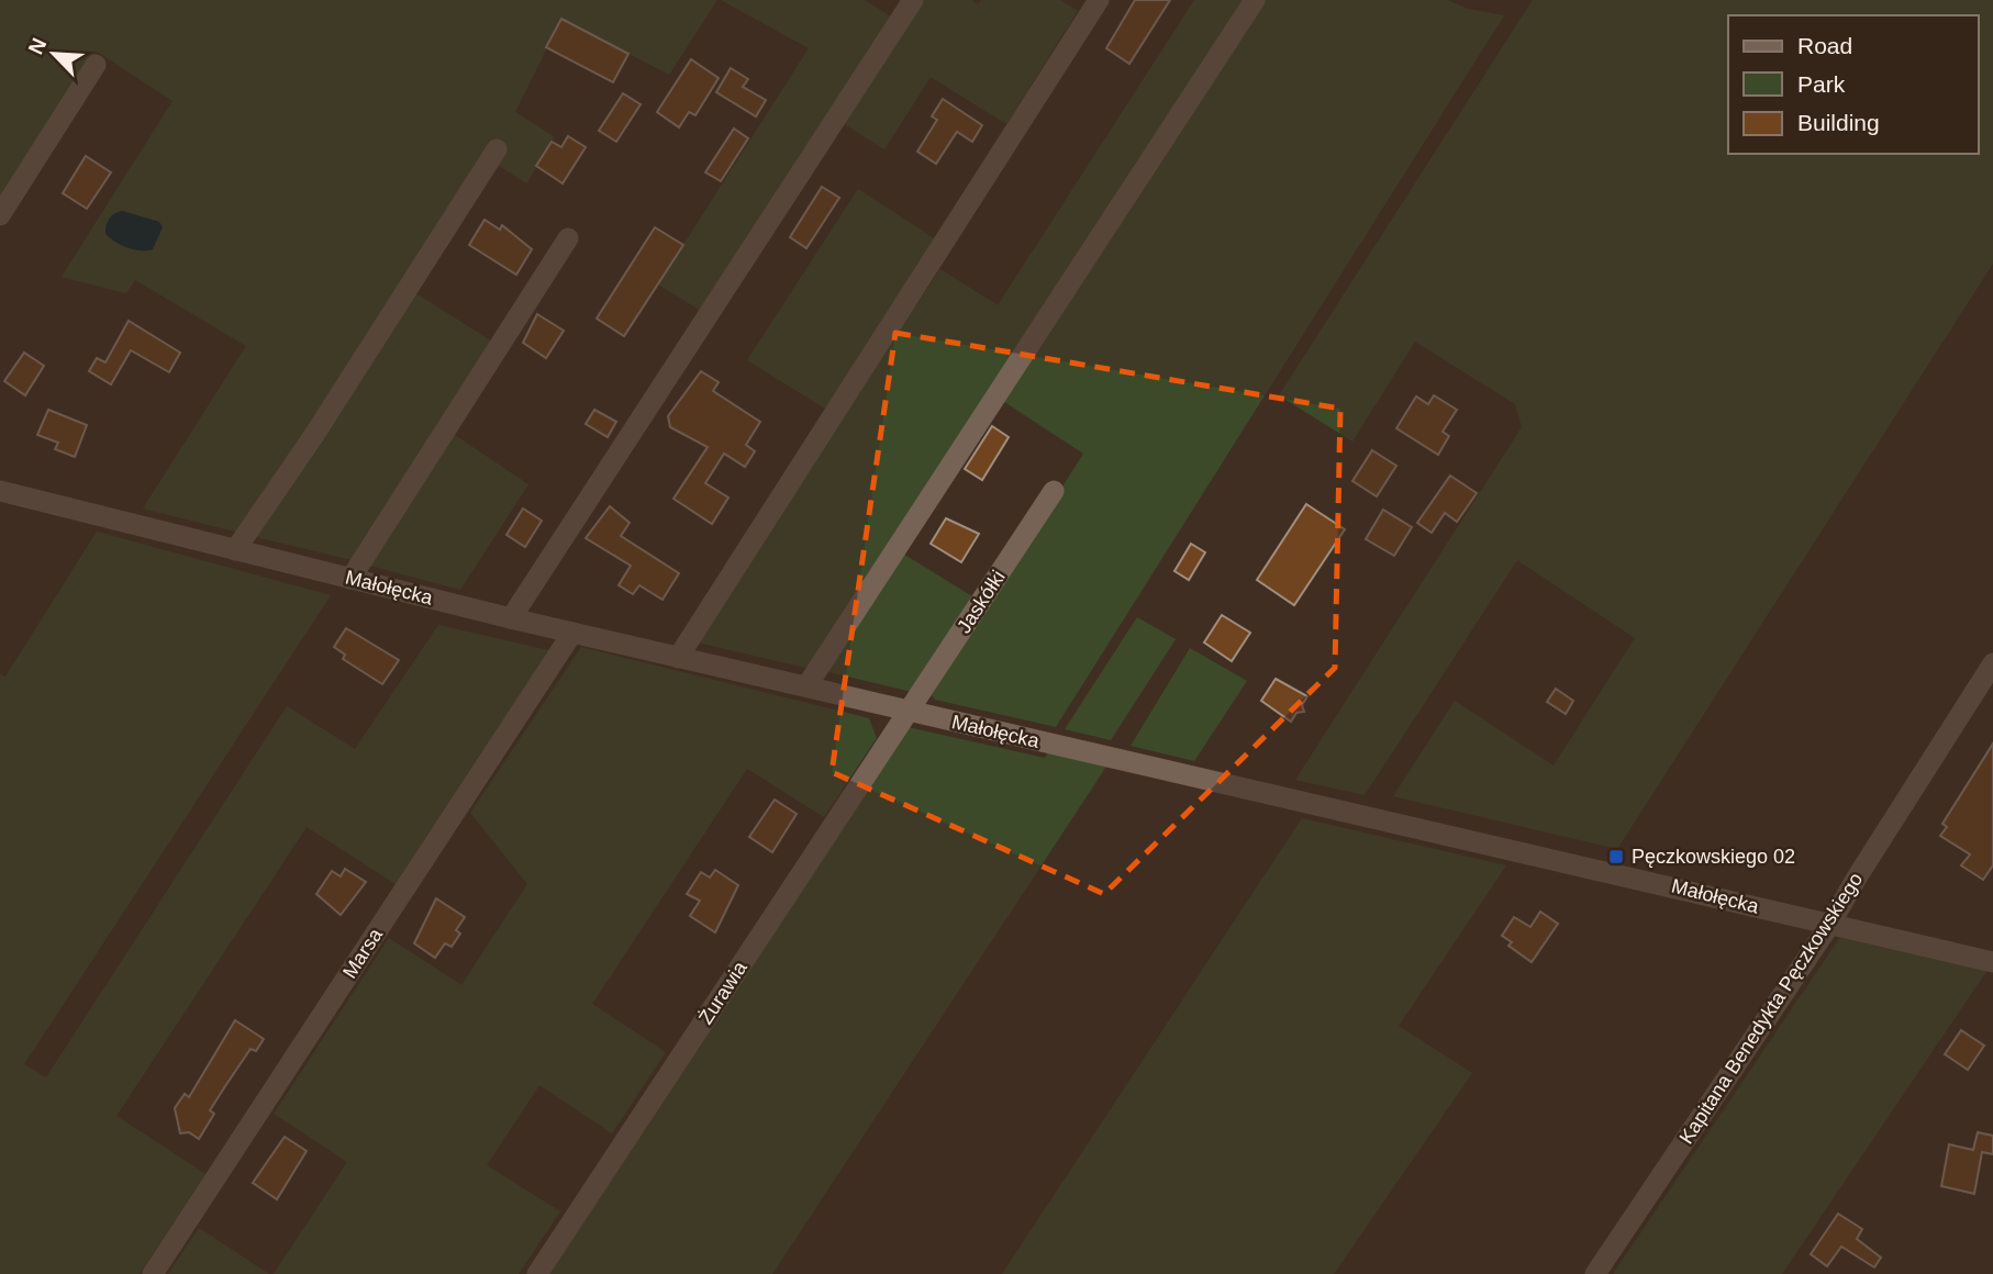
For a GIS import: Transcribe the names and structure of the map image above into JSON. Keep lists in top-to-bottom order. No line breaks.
{"streets":{"street":["Małołęcka","Jaskółki","Marsa","Żurawia","Kapitana Benedykta Pęczkowskiego"]},"crossings":[["Małołęcka","Jaskółki"],["Małołęcka","Marsa"],["Małołęcka","Żurawia"],["Małołęcka","Kapitana Benedykta Pęczkowskiego"],["Jaskółki","Żurawia"]],"places":{"transit":["Pęczkowskiego 02"]},"legend":["Road","Park","Building"],"north":"top left"}
